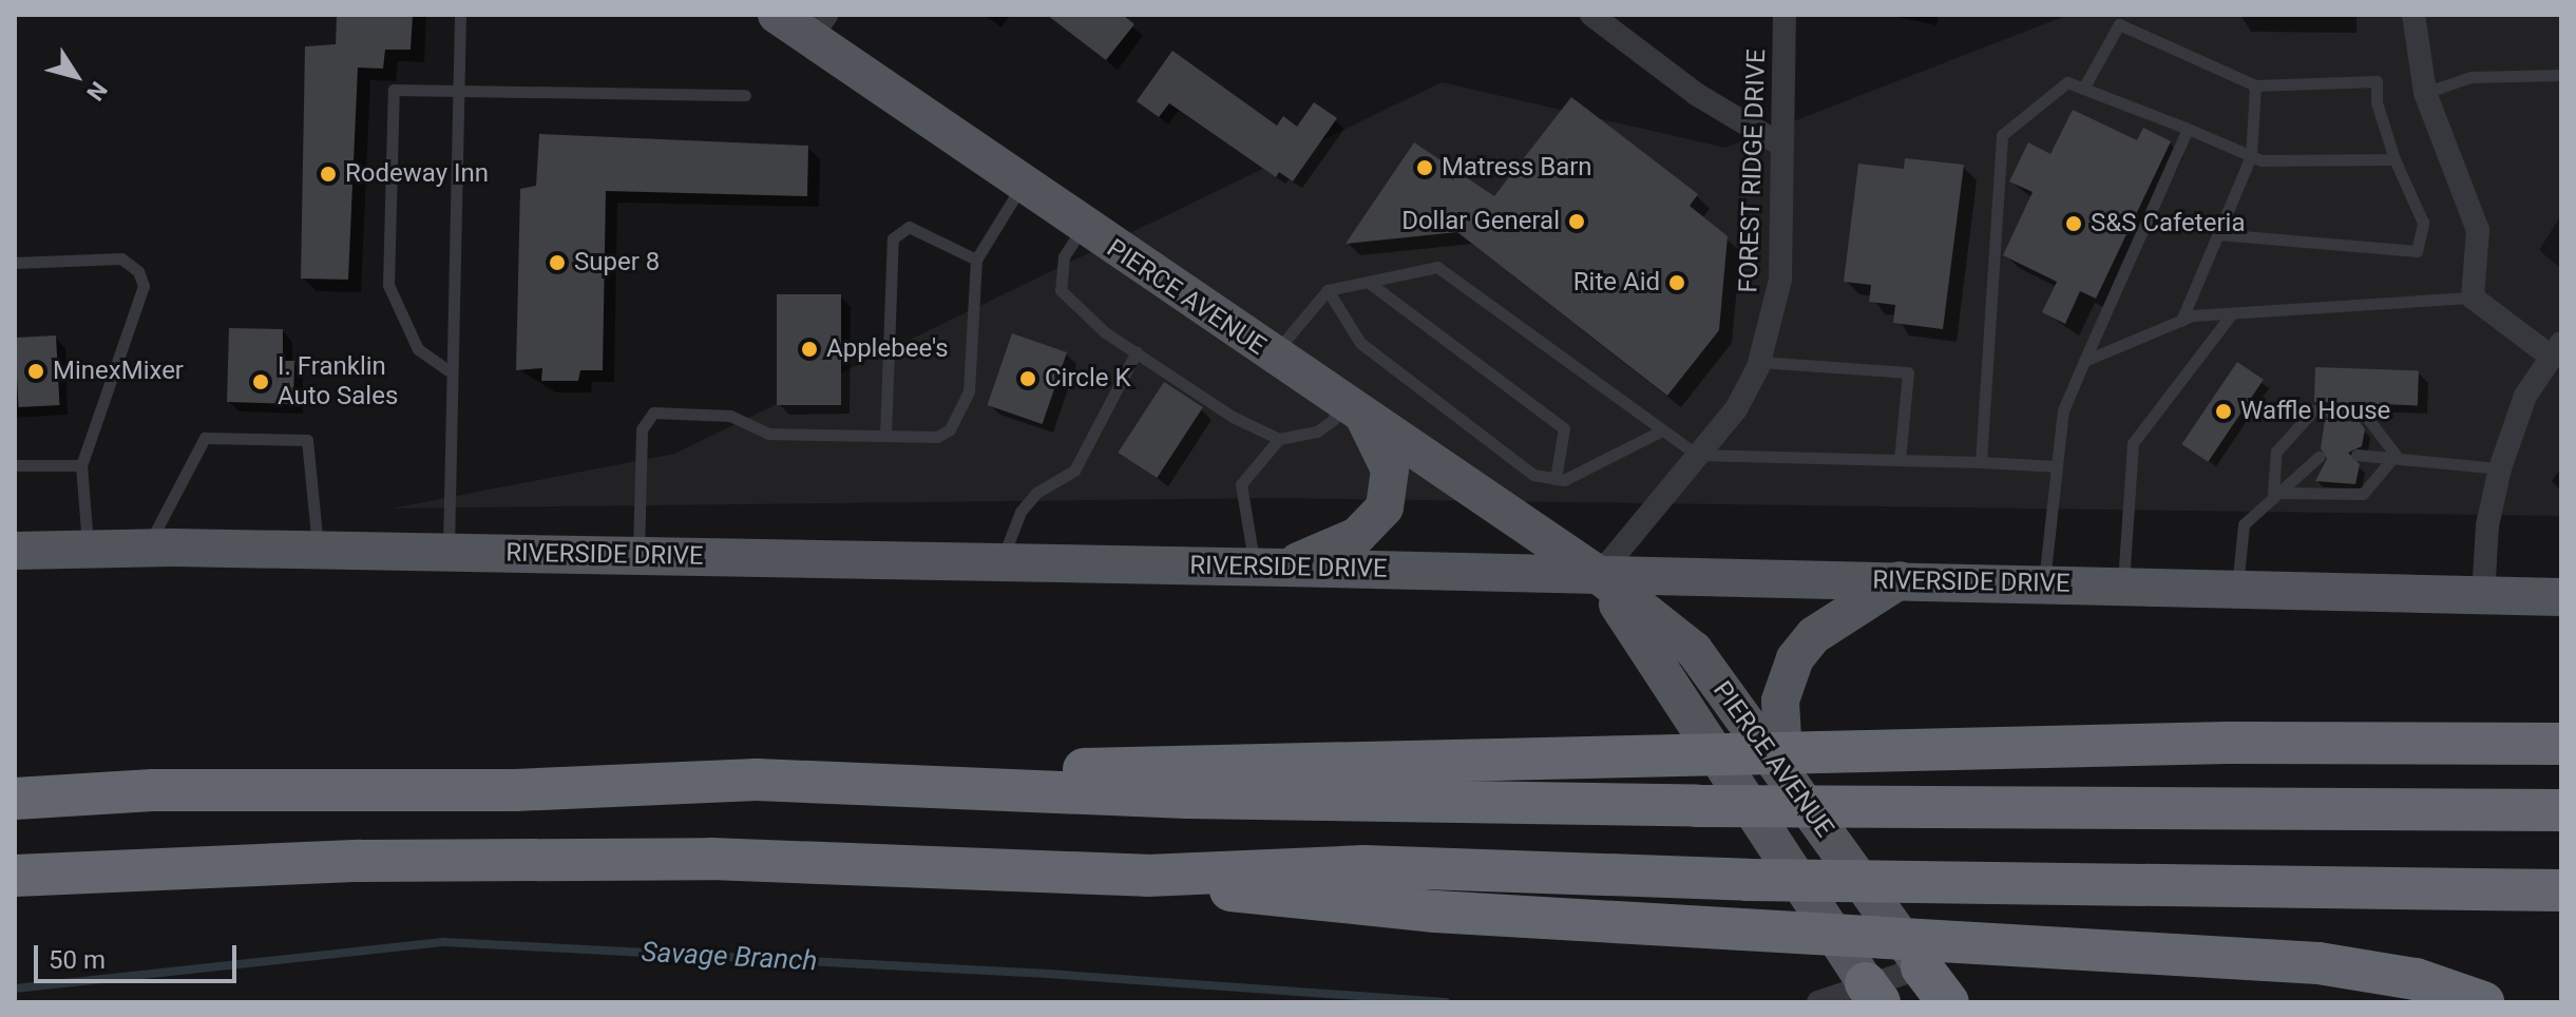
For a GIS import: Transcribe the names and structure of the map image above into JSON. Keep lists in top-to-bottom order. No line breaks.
{"streets":{"main road":["PIERCE AVENUE","RIVERSIDE DRIVE"],"street":["FOREST RIDGE DRIVE"]},"crossings":[["FOREST RIDGE DRIVE","PIERCE AVENUE"],["FOREST RIDGE DRIVE","RIVERSIDE DRIVE"],["PIERCE AVENUE","RIVERSIDE DRIVE"]],"water":["Savage Branch"],"places":["Matress Barn","Rodeway Inn","Dollar General","S&S Cafeteria","Super 8","Rite Aid","Applebee's","MinexMixer","Circle K","I. Franklin Auto Sales","Waffle House"],"scale_bar":"50 m","north":"bottom right"}
